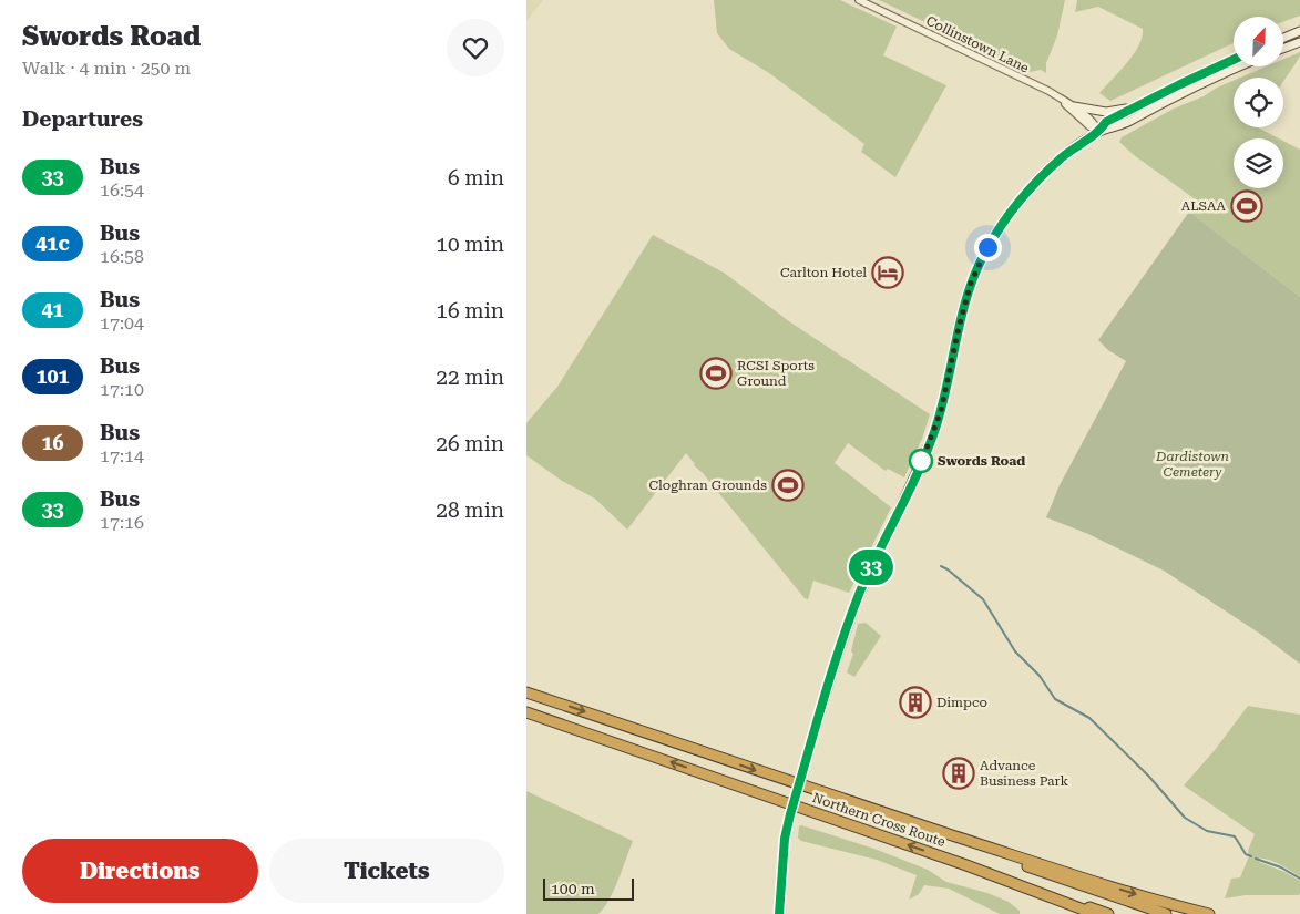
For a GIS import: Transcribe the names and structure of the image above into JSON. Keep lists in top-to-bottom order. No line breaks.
{"streets":{"highway":["Northern Cross Route"],"street":["Collinstown Lane"]},"parks":["Dardistown Cemetery"],"places":{"sports":["ALSAA","RCSI Sports Ground","Cloghran Grounds"],"hotel":["Carlton Hotel"],"other":["Swords Road"],"building":["Dimpco","Advance Business Park"]},"lines":["bus line 33"],"scale_bar":"100 m","north":"top right","page":{"heading":[["Swords Road","Walk · 4 min · 250 m"],"Departures"],"on_map":"33","list":[{"mark":"33","name":"Bus","note":"16:54","value":"6 min"},{"mark":"41c","name":"Bus","note":"16:58","value":"10 min"},{"mark":"41","name":"Bus","note":"17:04","value":"16 min"},{"mark":"101","name":"Bus","note":"17:10","value":"22 min"},{"mark":"16","name":"Bus","note":"17:14","value":"26 min"},{"mark":"33","name":"Bus","note":"17:16","value":"28 min"}],"buttons":["Directions","Tickets"],"scale":"100 m"}}
